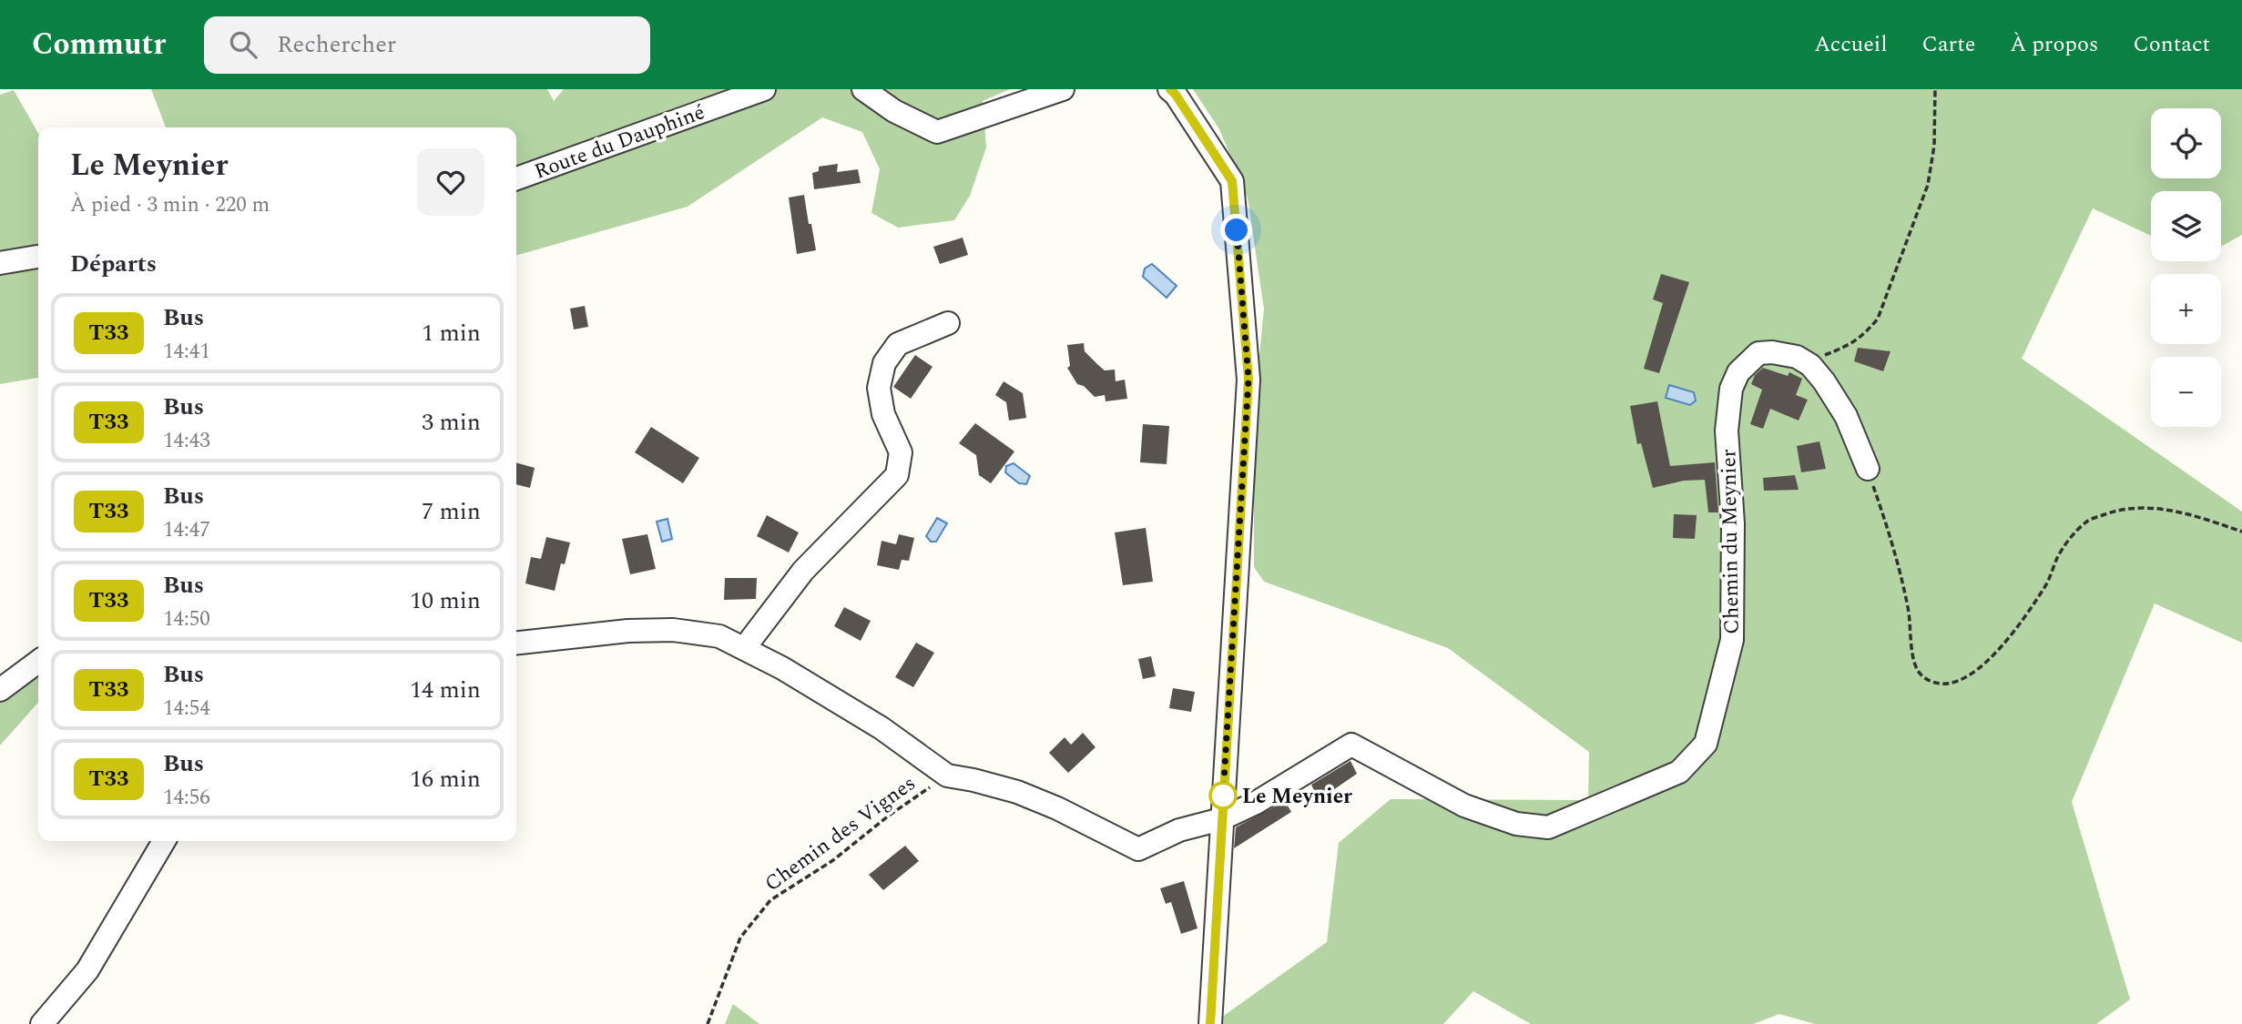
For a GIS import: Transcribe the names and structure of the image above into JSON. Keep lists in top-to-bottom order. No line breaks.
{"streets":{"street":["Route du Dauphiné","Chemin du Meynier"],"path":["Chemin des Vignes"]},"places":["Le Meynier"],"lines":["bus line T33"],"page":{"header":"Commutr","search":"Rechercher","nav":["Accueil","Carte","À propos","Contact"],"map_buttons":["+","−"],"heading":[["Le Meynier","À pied · 3 min · 220 m"],"Départs"],"list":[{"mark":"T33","name":"Bus","note":"14:41","value":"1 min"},{"mark":"T33","name":"Bus","note":"14:43","value":"3 min"},{"mark":"T33","name":"Bus","note":"14:47","value":"7 min"},{"mark":"T33","name":"Bus","note":"14:50","value":"10 min"},{"mark":"T33","name":"Bus","note":"14:54","value":"14 min"},{"mark":"T33","name":"Bus","note":"14:56","value":"16 min"}]}}
